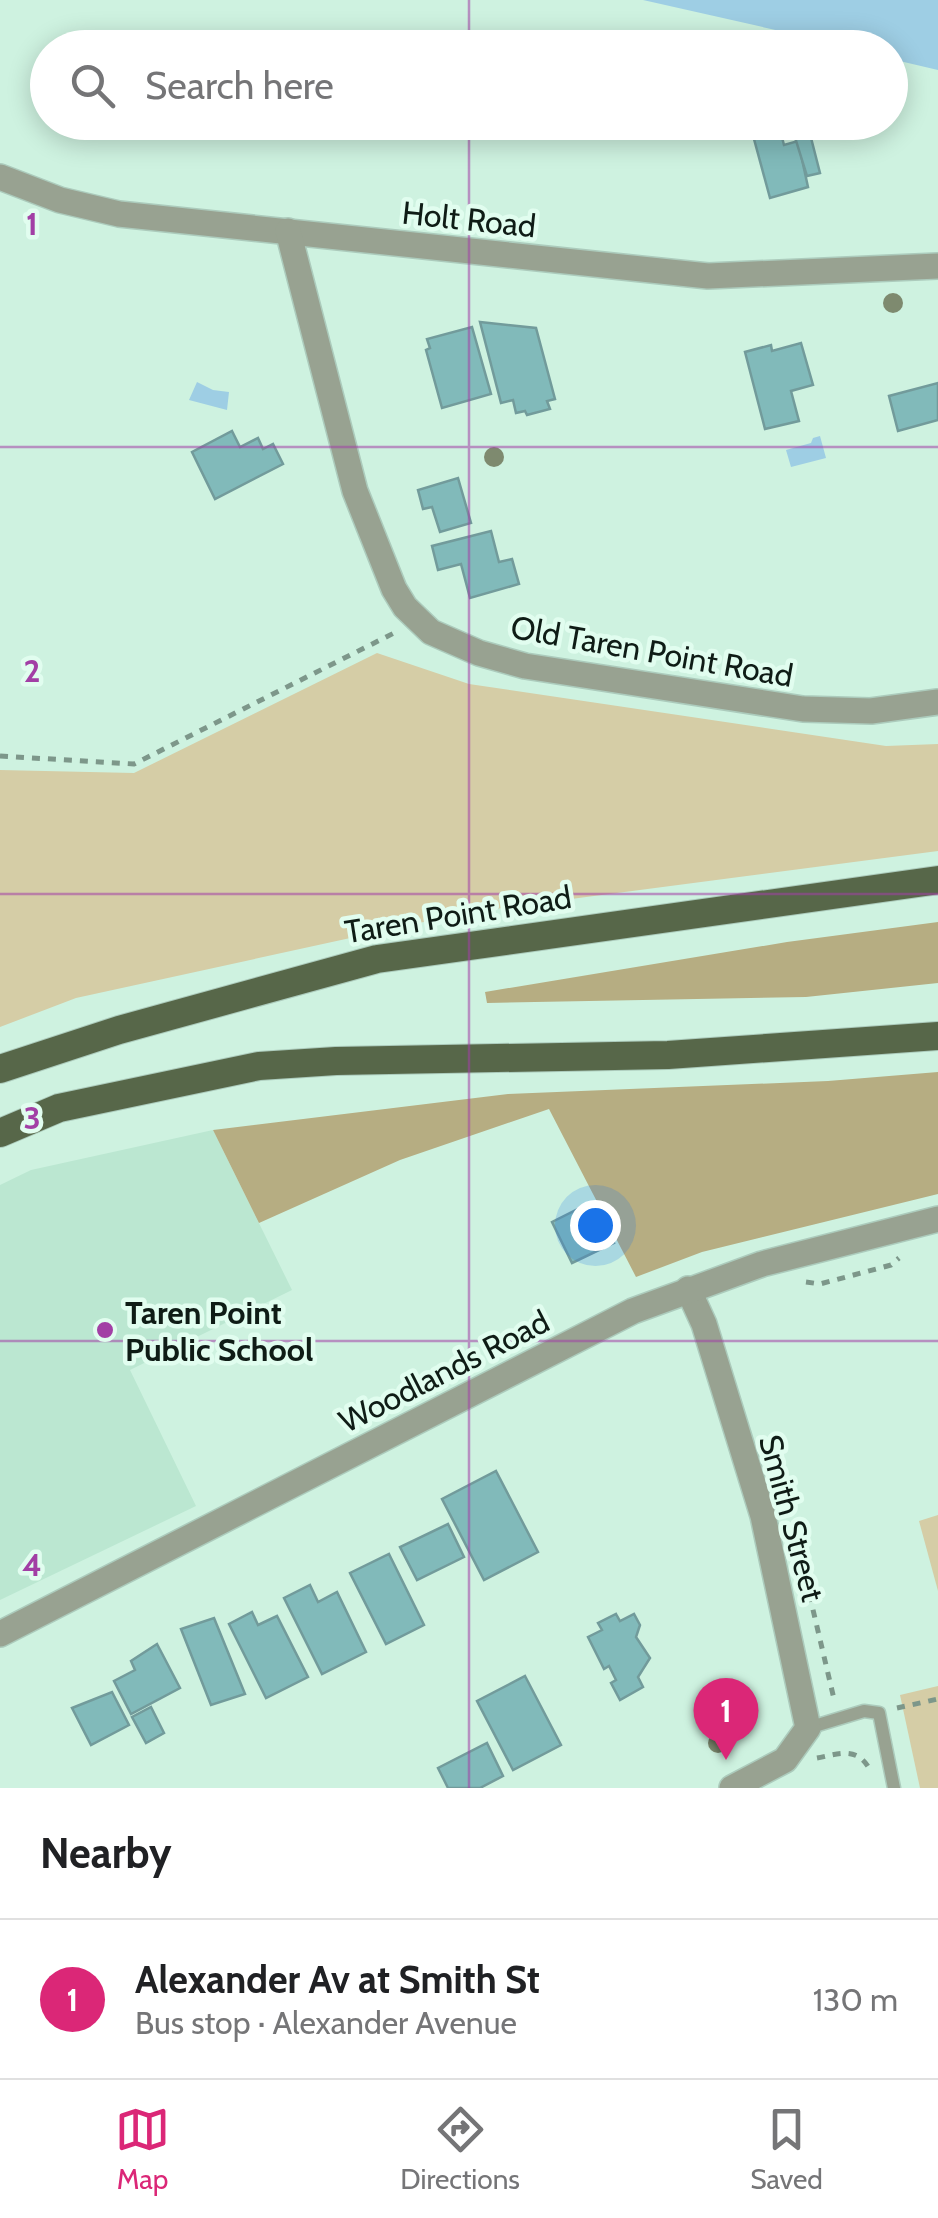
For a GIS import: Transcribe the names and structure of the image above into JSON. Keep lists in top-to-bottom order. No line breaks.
{"streets":{"main road":["Taren Point Road"],"street":["Holt Road","Old Taren Point Road","Woodlands Road","Smith Street"]},"crossings":[["Holt Road","Old Taren Point Road"],["Woodlands Road","Smith Street"]],"places":["Taren Point Public School"],"page":{"search":"Search here","pins":"1","heading":"Nearby","list":[{"mark":"1","name":"Alexander Av at Smith St","note":"Bus stop · Alexander Avenue","value":"130 m"}],"nav":["Map","Directions","Saved"]},"grid":{"rows":["1","2","3","4"]}}
